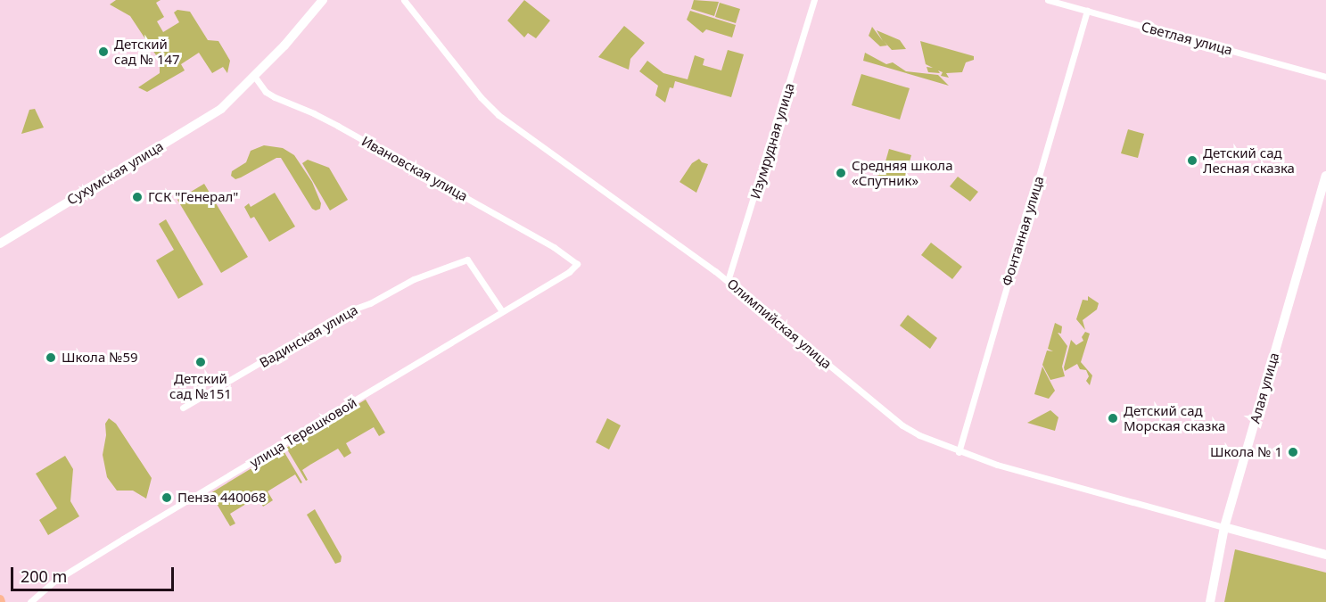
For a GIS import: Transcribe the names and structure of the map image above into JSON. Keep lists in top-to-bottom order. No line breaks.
{"streets":{"main road":["Сухумская улица","Алая улица"],"street":["Светлая улица","Изумрудная улица","Ивановская улица","Фонтанная улица","Олимпийская улица","Вадинская улица","улица Терешковой"]},"crossings":[["Светлая улица","Фонтанная улица"],["Изумрудная улица","Олимпийская улица"],["Ивановская улица","Сухумская улица"],["Ивановская улица","улица Терешковой"],["Фонтанная улица","Олимпийская улица"],["Олимпийская улица","Алая улица"],["Вадинская улица","улица Терешковой"]],"places":["Детский сад № 147","Детский сад Лесная сказка","Средняя школа «Спутник»","ГСК \"Генерал\"","Школа №59","Детский сад №151","Детский сад Морская сказка","Школа № 1","Пенза 440068"],"scale_bar":"200 m"}
